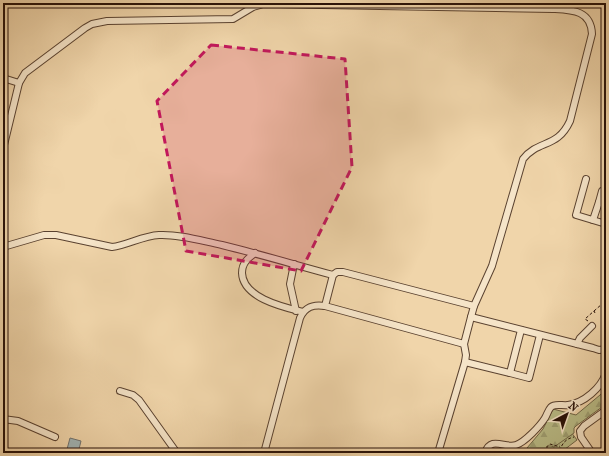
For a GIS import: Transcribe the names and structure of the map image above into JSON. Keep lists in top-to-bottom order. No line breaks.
{"north":"top right"}
